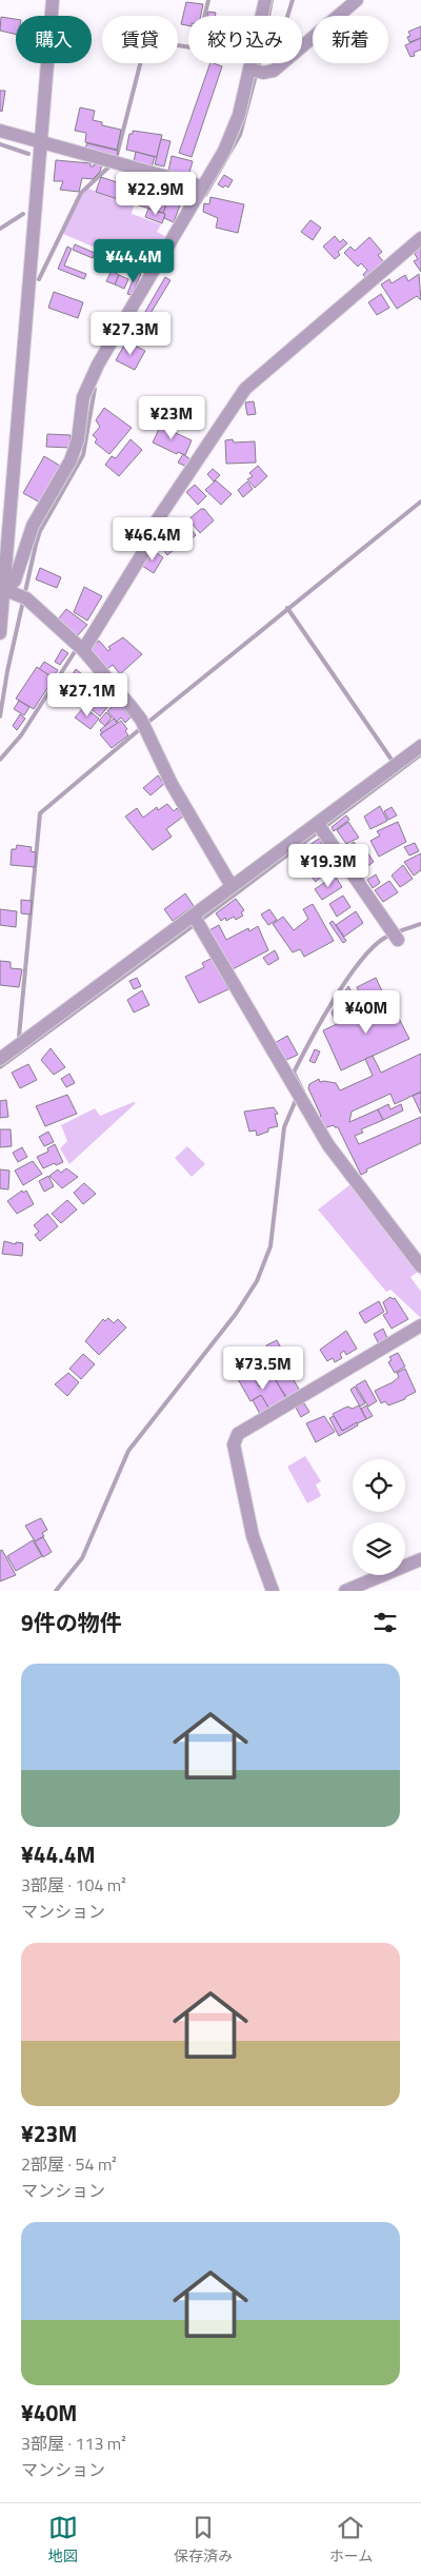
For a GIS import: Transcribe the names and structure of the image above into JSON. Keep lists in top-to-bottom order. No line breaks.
{"page":{"chip":["購入","賃貸","絞り込み","新着"],"price":["¥22.9M","¥44.4M","¥27.3M","¥23M","¥46.4M","¥27.1M","¥19.3M","¥40M","¥73.5M"],"heading":"9件の物件","list":[{"name":"¥44.4M","note":"3部屋 · 104 m² · マンション"},{"name":"¥23M","note":"2部屋 · 54 m² · マンション"},{"name":"¥40M","note":"3部屋 · 113 m² · マンション"}],"tabs":["地図","保存済み","ホーム"]}}
